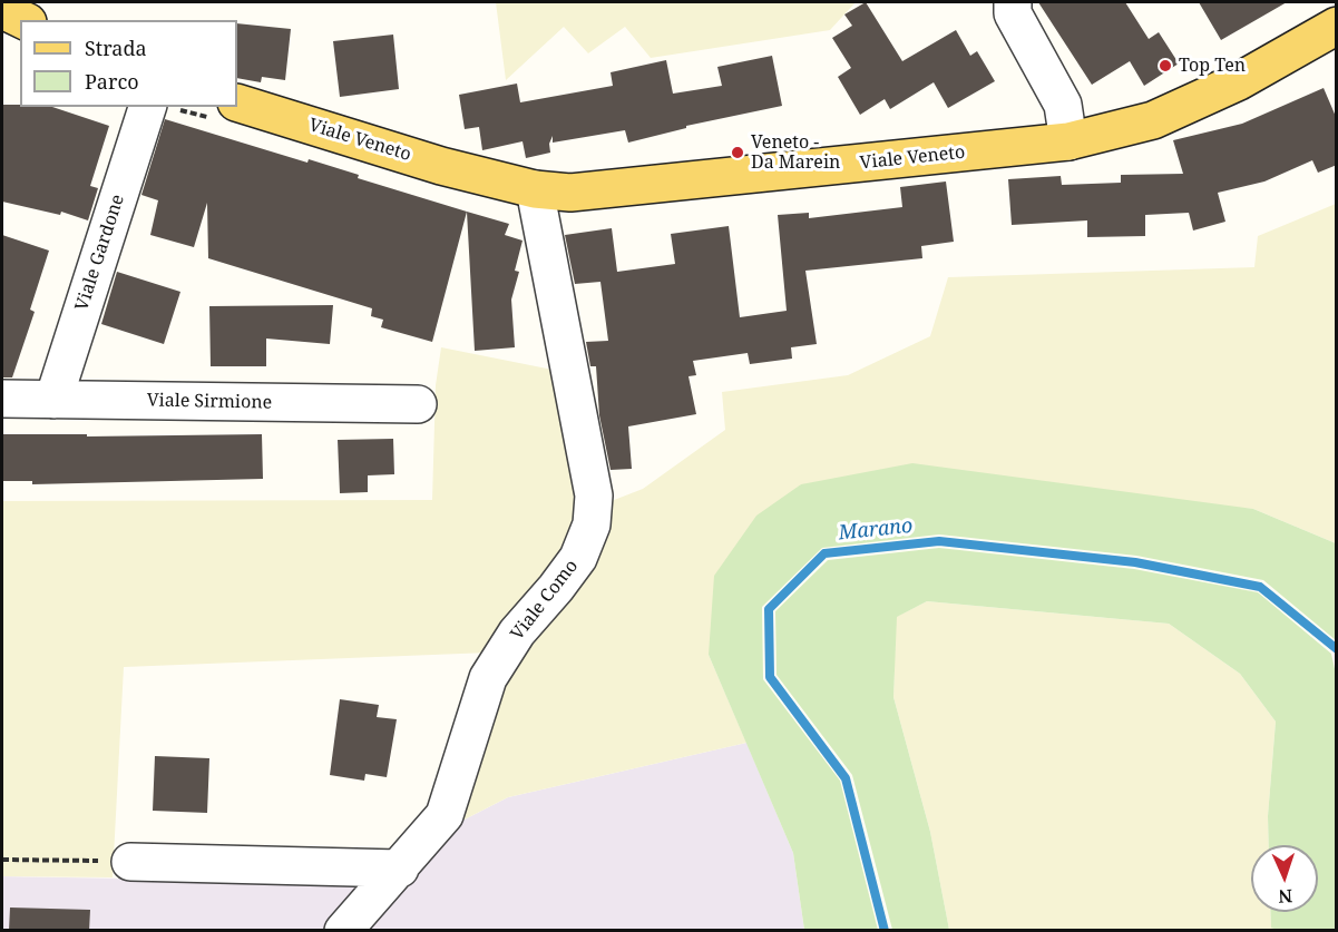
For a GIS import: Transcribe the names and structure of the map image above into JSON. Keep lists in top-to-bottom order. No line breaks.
{"streets":{"main road":["Viale Veneto"],"street":["Viale Gardone","Viale Sirmione","Viale Como"]},"crossings":[["Viale Veneto","Viale Como"],["Viale Gardone","Viale Sirmione"]],"water":["Marano"],"places":["Top Ten","Veneto - Da Marein"],"legend":["Strada","Parco"],"north":"bottom"}
